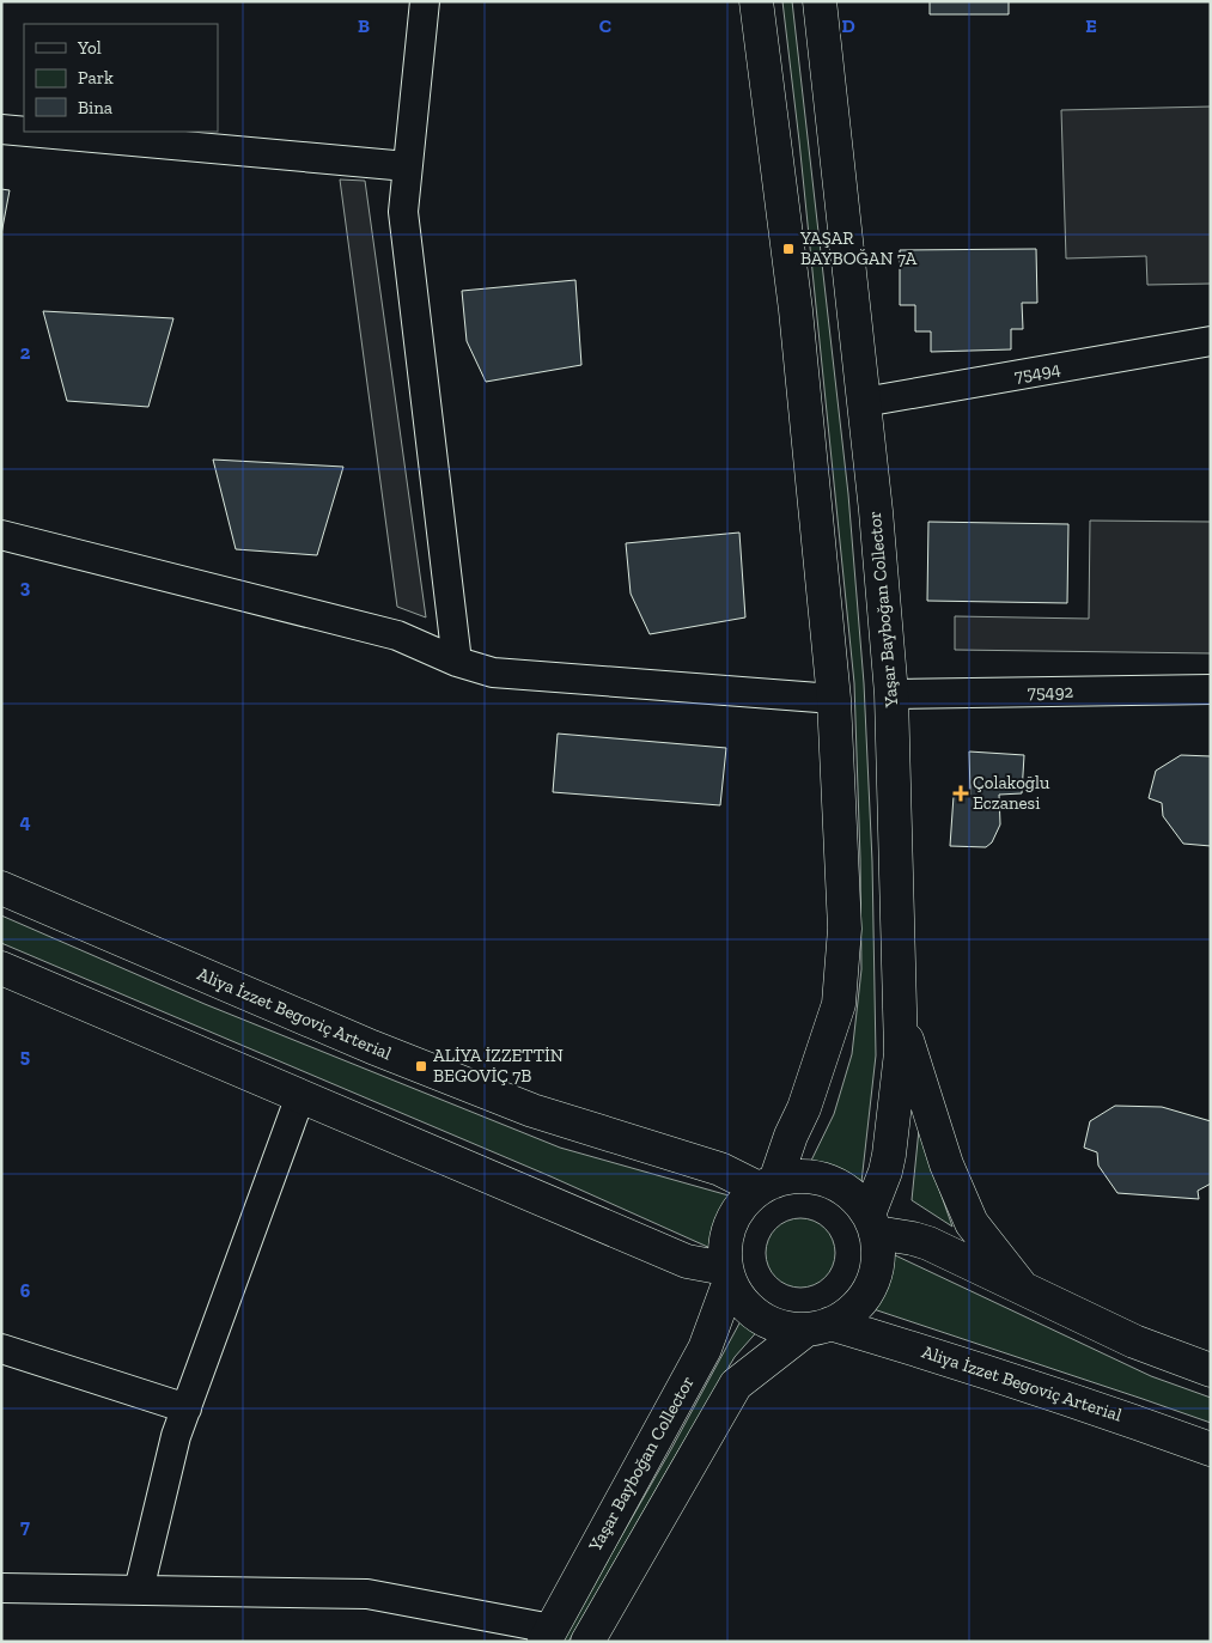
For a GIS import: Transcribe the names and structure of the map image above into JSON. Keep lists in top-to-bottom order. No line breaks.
{"streets":{"street":["75494","Yaşar Bayboğan Collector","75492","Aliya İzzet Begoviç Arterial"]},"crossings":[["75494","Yaşar Bayboğan Collector"],["Yaşar Bayboğan Collector","75492"],["Yaşar Bayboğan Collector","Aliya İzzet Begoviç Arterial"]],"places":{"transit":["YAŞAR BAYBOĞAN 7A","ALİYA İZZETTİN BEGOVİÇ 7B"],"health":["Çolakoğlu Eczanesi"]},"legend":["Yol","Park","Bina"],"grid":{"columns":["B","C","D","E"],"rows":["2","3","4","5","6","7"]}}
